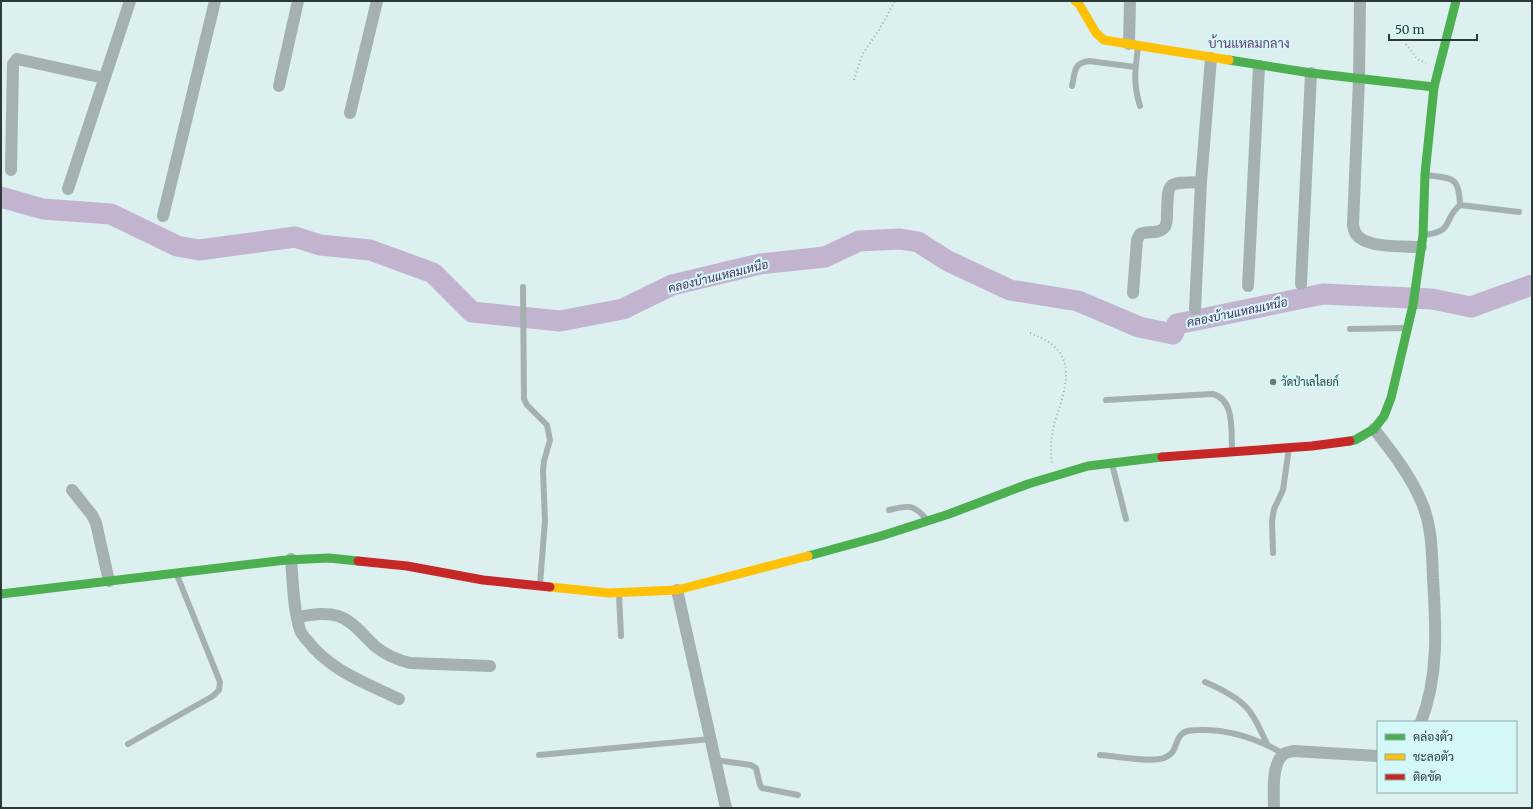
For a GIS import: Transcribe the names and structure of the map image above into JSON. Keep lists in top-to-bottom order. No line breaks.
{"districts":["บ้านแหลมกลาง"],"water":["คลองบ้านแหลมเหนือ"],"places":["วัดป่าเลไลยก์"],"legend":["คล่องตัว","ชะลอตัว","ติดขัด"],"scale_bar":"50 m"}
